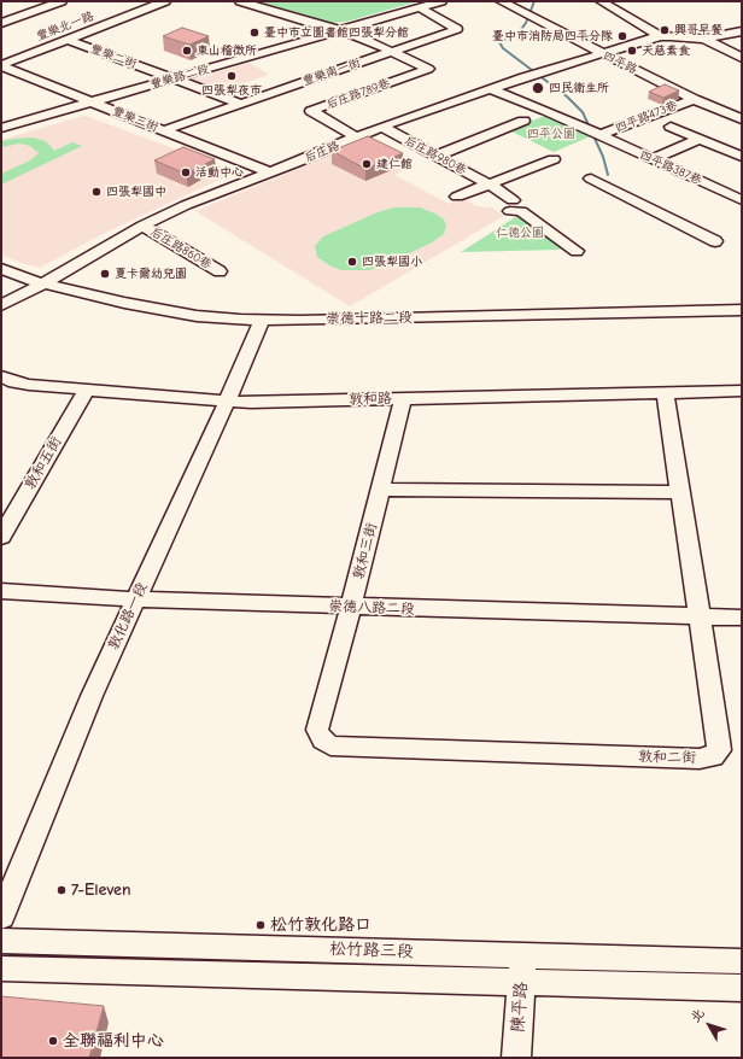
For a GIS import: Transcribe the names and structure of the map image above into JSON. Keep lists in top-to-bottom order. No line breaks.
{"streets":{"street":["豐樂北一路","豐樂二街","四平路","豐樂南一街","豐樂路二段","后庄路789巷","四平路473巷","豐樂三街","后庄路","后庄路980巷","四平路387巷","后庄路860巷","崇德十路二段","敦和路","敦和五街","敦和三街","崇德八路二段","敦化路一段","敦和二街","松竹路三段","陳平路"]},"crossings":[["豐樂北一路","豐樂二街"],["豐樂北一路","豐樂三街"],["豐樂二街","豐樂南一街"],["豐樂二街","豐樂路二段"],["四平路","四平路473巷"],["四平路","后庄路"],["豐樂南一街","豐樂路二段"],["豐樂南一街","后庄路789巷"],["豐樂南一街","豐樂三街"],["豐樂路二段","豐樂三街"],["后庄路789巷","后庄路"],["四平路473巷","四平路387巷"],["豐樂三街","后庄路"],["后庄路","后庄路980巷"],["后庄路","四平路387巷"],["后庄路","后庄路860巷"],["后庄路","崇德十路二段"],["崇德十路二段","敦化路一段"],["敦和路","敦和五街"],["敦和路","敦和三街"],["敦和路","敦化路一段"],["敦和路","敦和二街"],["敦和三街","崇德八路二段"],["敦和三街","敦和二街"],["崇德八路二段","敦化路一段"],["崇德八路二段","敦和二街"],["松竹路三段","陳平路"]],"parks":["四平公園","仁德公園"],"places":["興哥早餐","臺中市立圖書館四張犁分館","臺中市消防局四平分隊","東山稽徵所","天慈素食","四張犁夜市","四民衛生所","建仁館","活動中心","四張犁國中","四張犁國小","夏卡爾幼兒園","7-Eleven","松竹敦化路口","全聯福利中心"],"north":"top left"}
